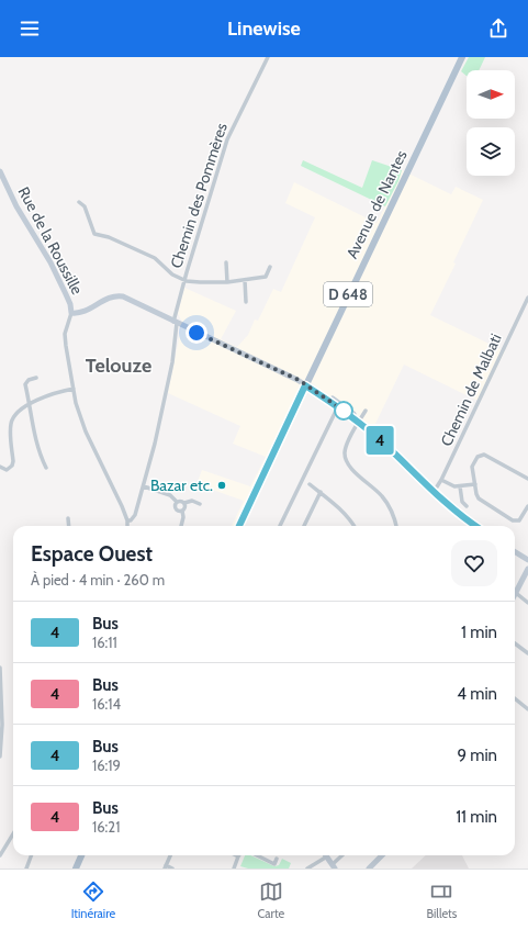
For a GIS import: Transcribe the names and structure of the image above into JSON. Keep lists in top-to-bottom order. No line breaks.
{"streets":{"main road":["Avenue de Nantes","D 648"],"street":["Chemin des Pommères","Rue de la Roussille","Chemin de Malbati"]},"crossings":[["Chemin des Pommères","Rue de la Roussille"]],"districts":["Telouze"],"places":["Bazar etc."],"lines":["bus line 4"],"north":"right","page":{"header":"Linewise","on_map":"4","heading":["Espace Ouest","À pied · 4 min · 260 m"],"list":[{"mark":"4","name":"Bus","note":"16:11","value":"1 min"},{"mark":"4","name":"Bus","note":"16:14","value":"4 min"},{"mark":"4","name":"Bus","note":"16:19","value":"9 min"},{"mark":"4","name":"Bus","note":"16:21","value":"11 min"}],"tabs":["Itinéraire","Carte","Billets"]}}
